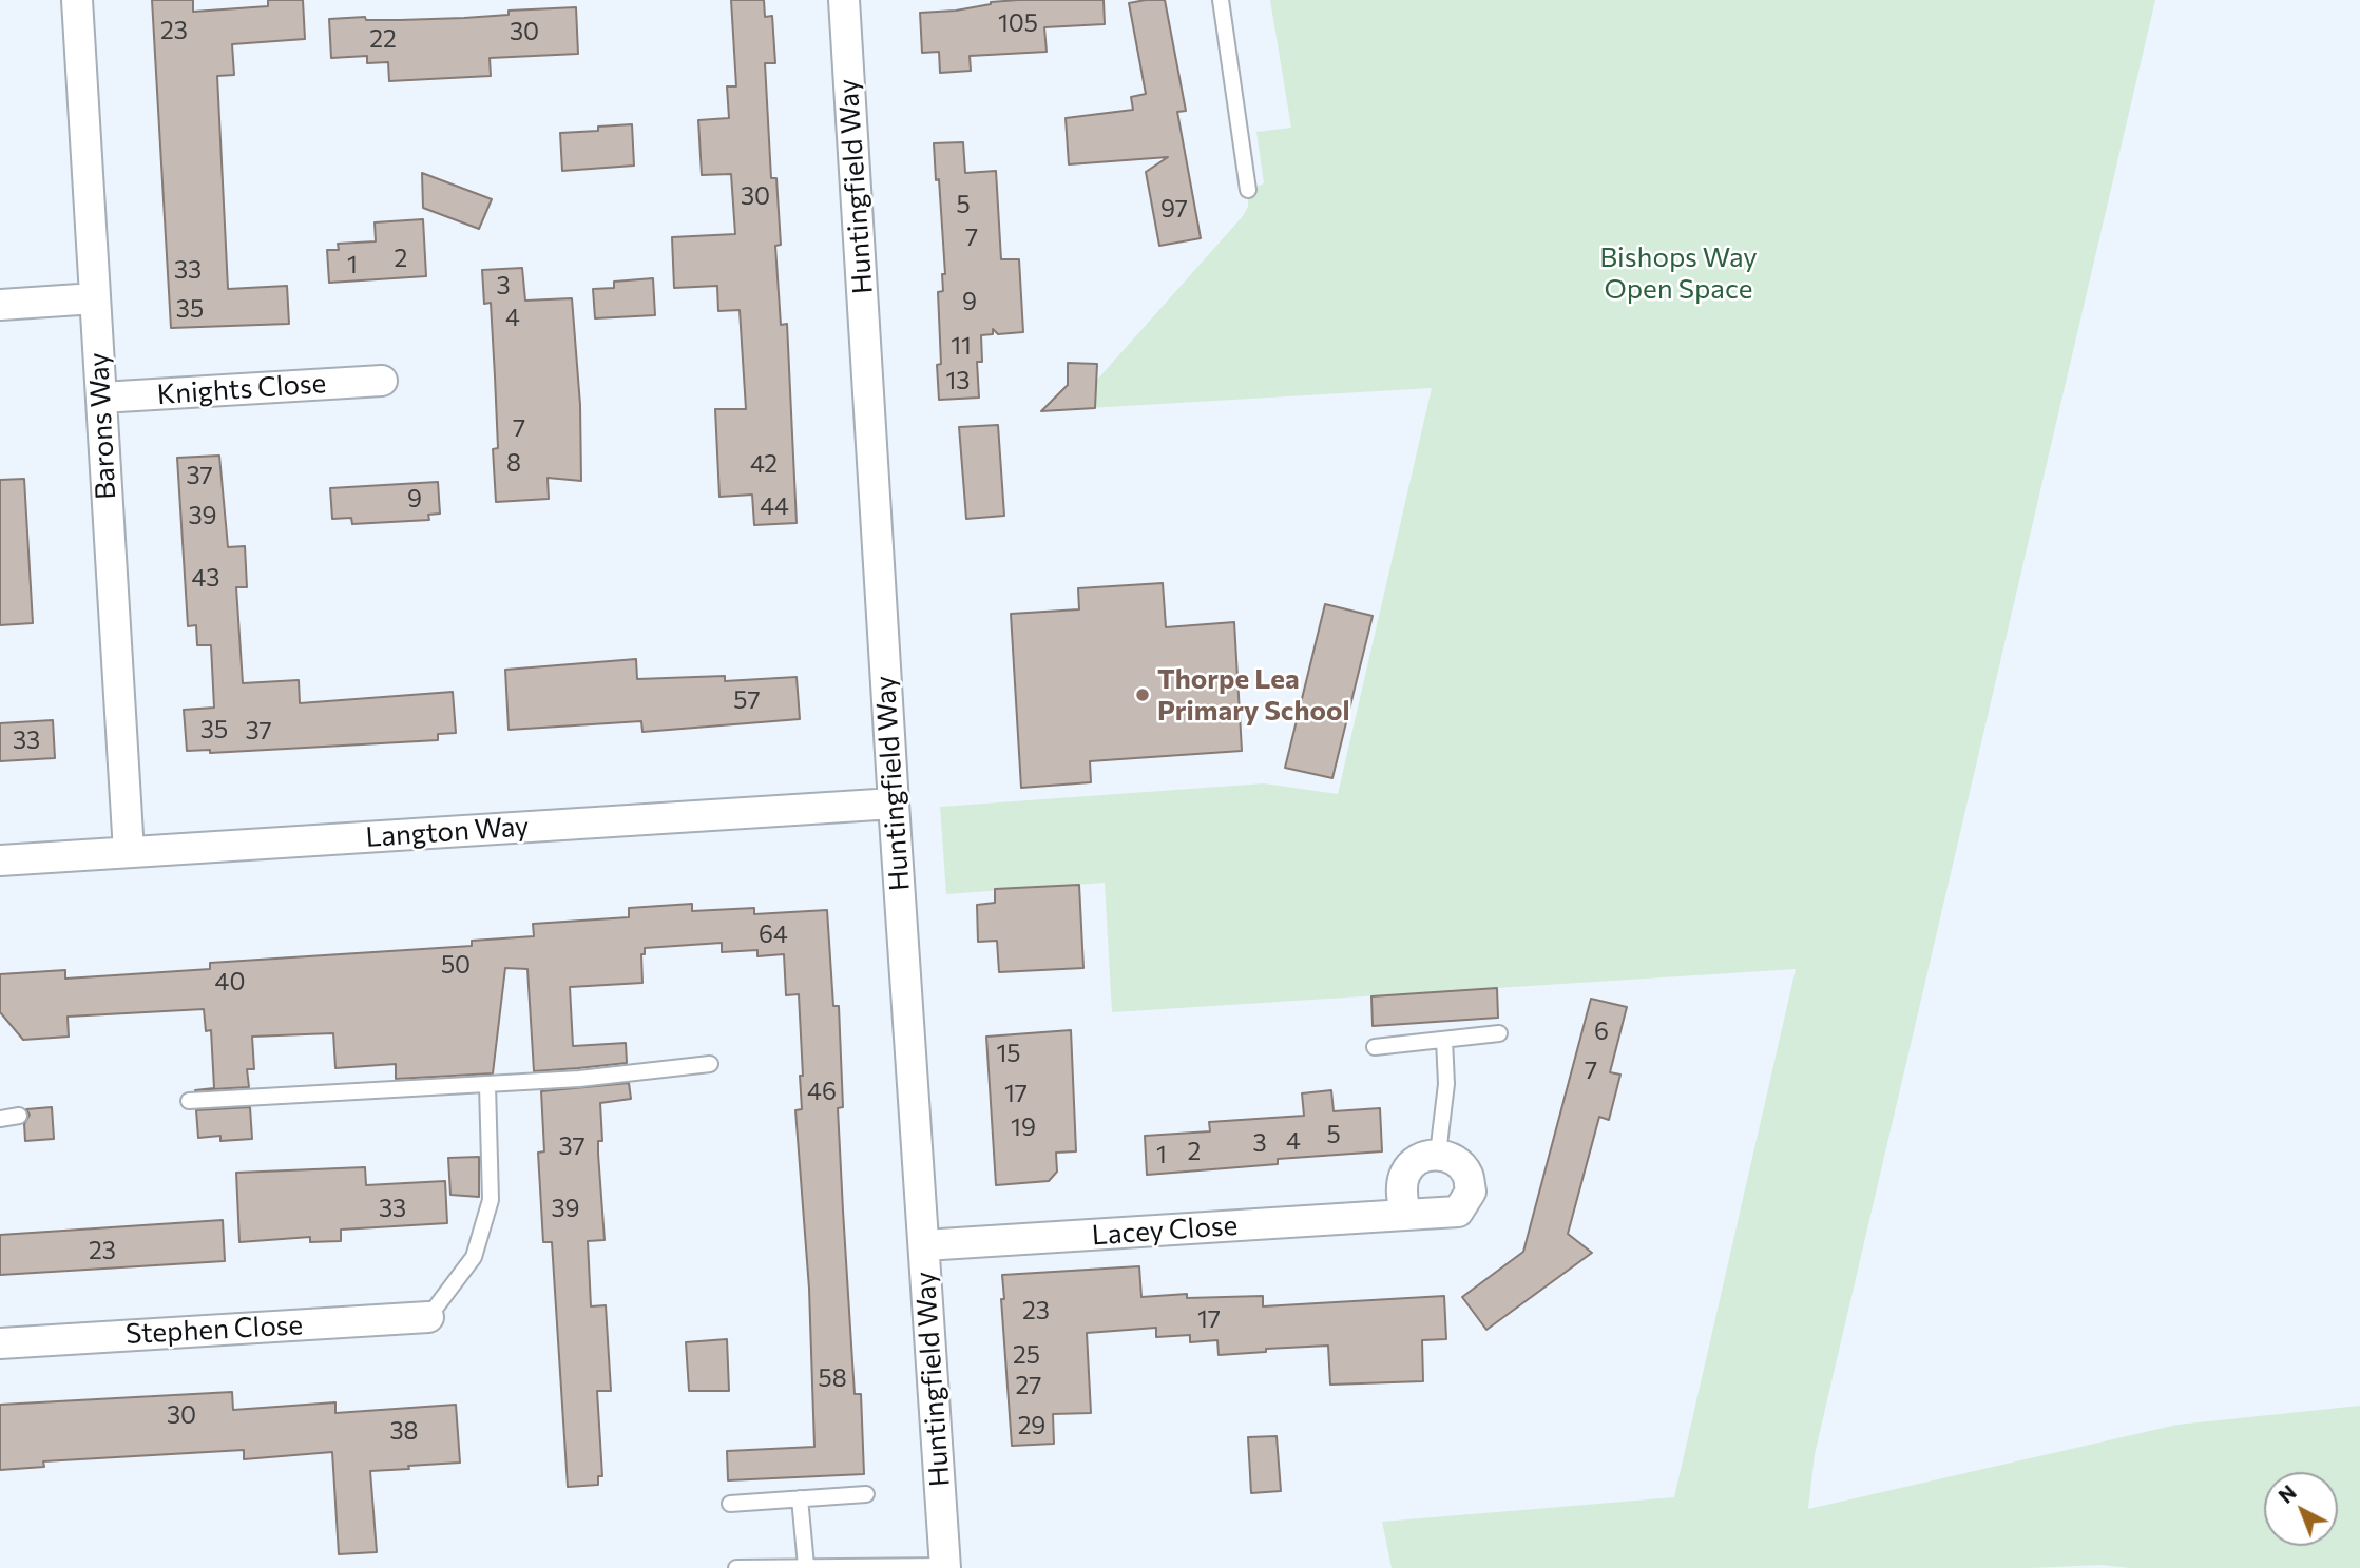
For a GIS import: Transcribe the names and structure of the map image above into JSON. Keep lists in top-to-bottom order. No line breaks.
{"streets":{"street":["Huntingfield Way","Knights Close","Barons Way","Langton Way","Lacey Close","Stephen Close"]},"crossings":[["Huntingfield Way","Langton Way"],["Huntingfield Way","Lacey Close"],["Knights Close","Barons Way"],["Barons Way","Langton Way"]],"parks":["Bishops Way Open Space"],"places":["Thorpe Lea Primary School"],"house_numbers":["105","23","30","22","30","5","97","7","2","1","33","3","9","35","4","11","13","7","8","42","37","9","44","39","43","57","35","37","33","64","50","40","6","15","7","46","17","19","5","4","3","37","2","1","33","39","23","23","17","25","58","27","30","29","38"],"north":"top left"}
